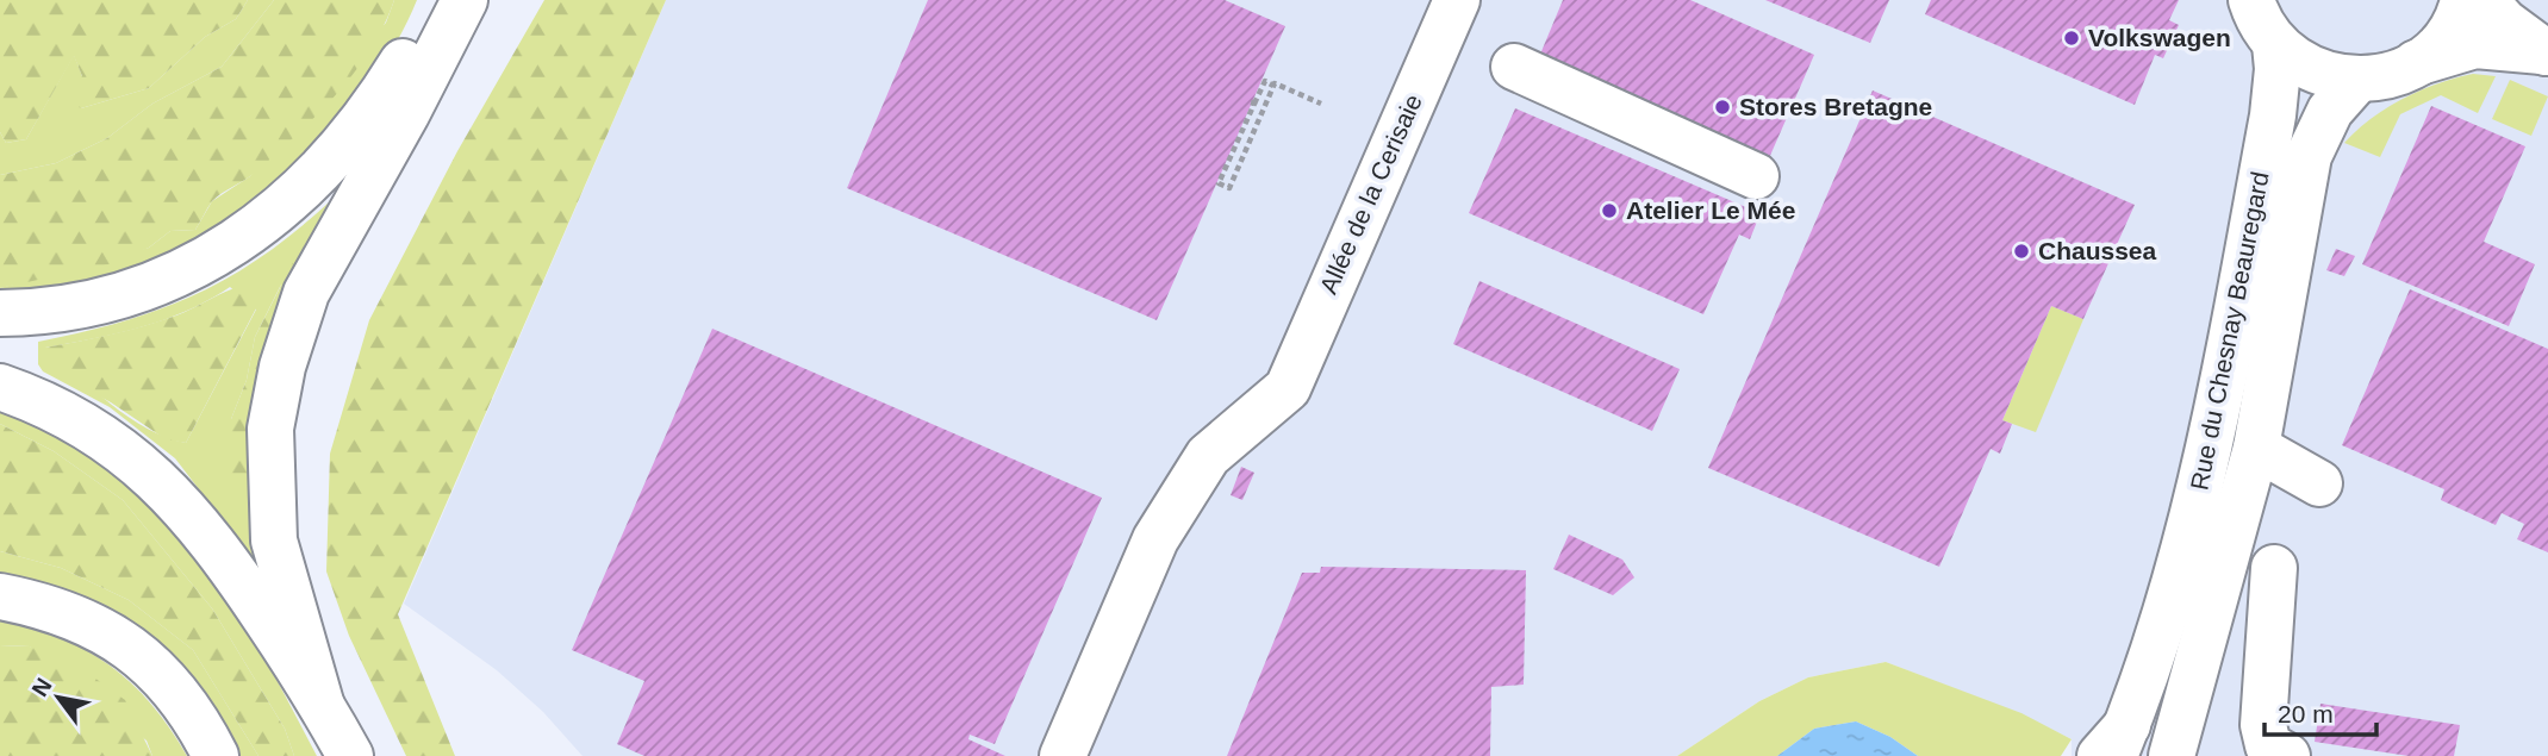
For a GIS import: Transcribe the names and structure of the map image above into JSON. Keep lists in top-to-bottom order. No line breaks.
{"streets":{"main road":["Allée de la Cerisaie","Rue du Chesnay Beauregard"]},"places":["Volkswagen","Stores Bretagne","Atelier Le Mée","Chaussea"],"scale_bar":"20 m","north":"top left"}
